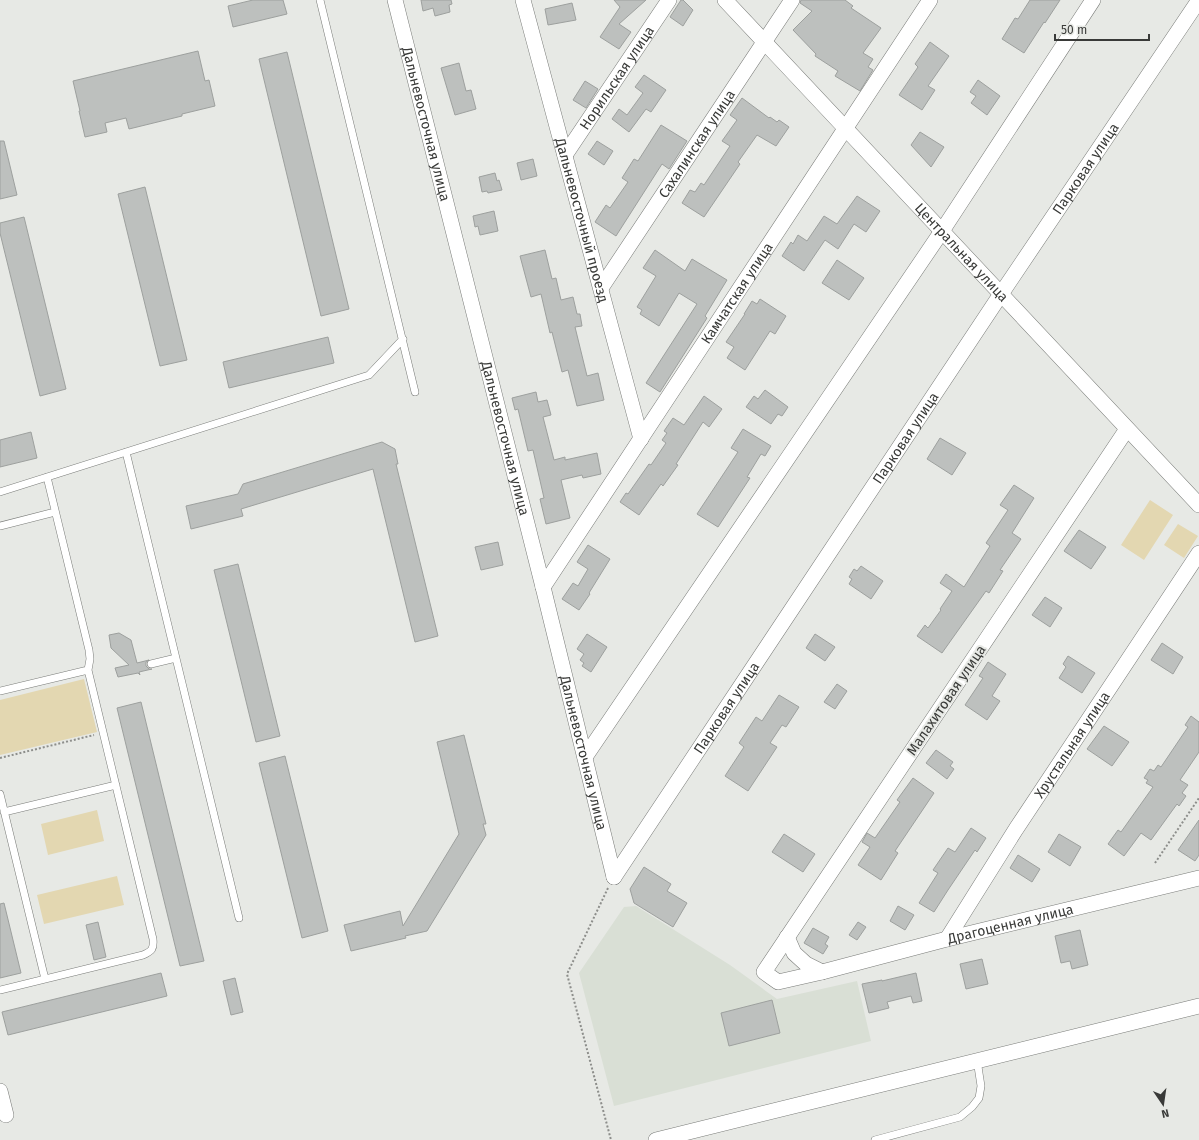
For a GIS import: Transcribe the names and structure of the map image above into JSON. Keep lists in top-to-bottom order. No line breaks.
{"streets":{"street":["Норильская улица","Дальневосточная улица","Сахалинская улица","Парковая улица","Дальневосточный проезд","Центральная улица","Камчатская улица","Малахитовая улица","Хрустальная улица","Драгоценная улица"]},"crossings":[["Норильская улица","Дальневосточный проезд"],["Дальневосточная улица","Парковая улица"],["Дальневосточная улица","Камчатская улица"],["Сахалинская улица","Дальневосточный проезд"],["Сахалинская улица","Центральная улица"],["Парковая улица","Центральная улица"],["Дальневосточный проезд","Камчатская улица"],["Центральная улица","Камчатская улица"],["Центральная улица","Малахитовая улица"],["Малахитовая улица","Драгоценная улица"],["Хрустальная улица","Драгоценная улица"]],"scale_bar":"50 m","north":"bottom"}
